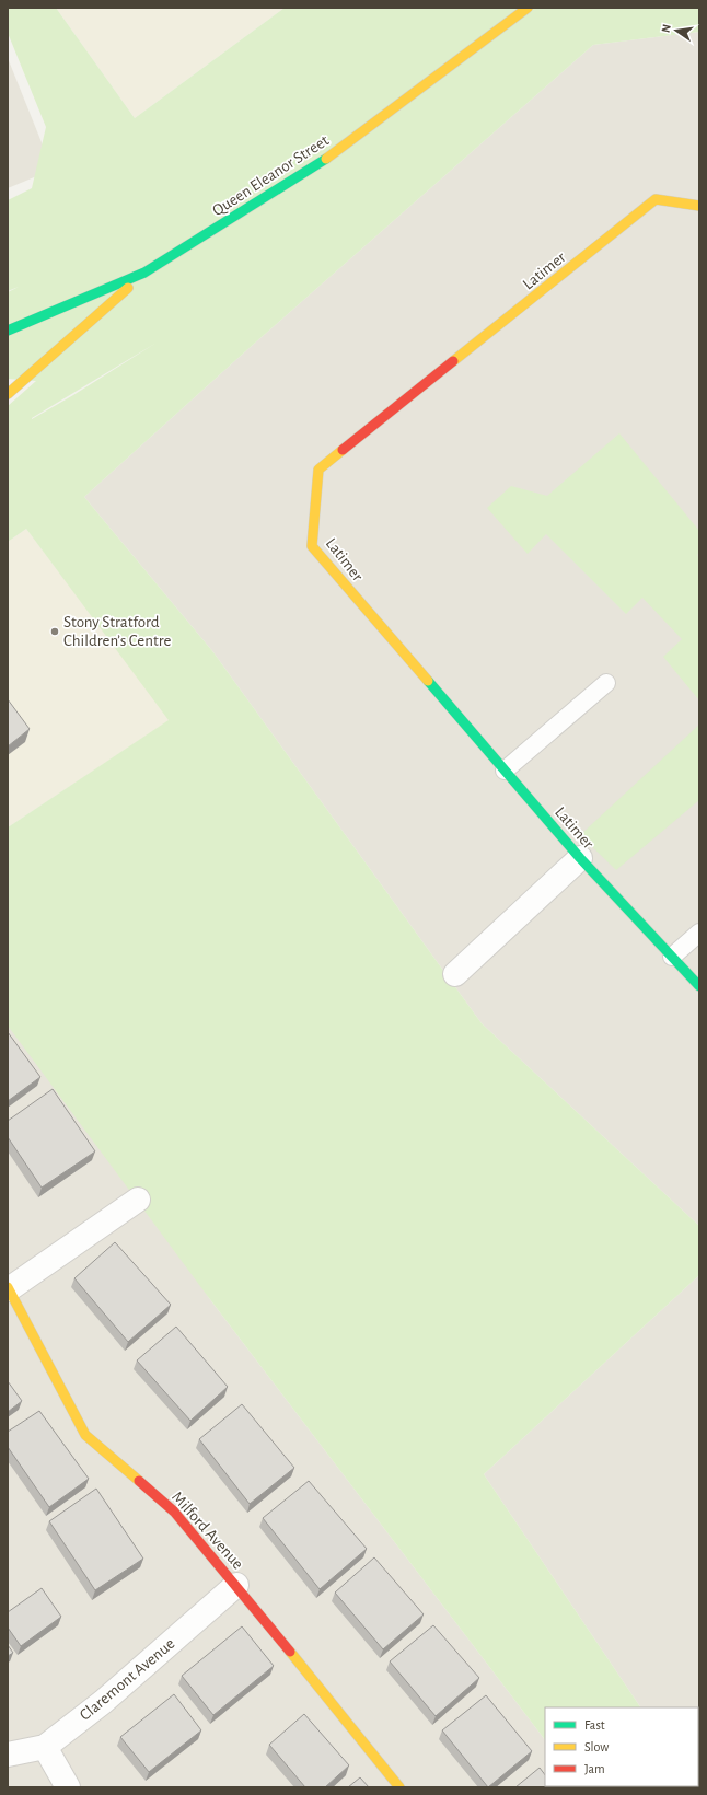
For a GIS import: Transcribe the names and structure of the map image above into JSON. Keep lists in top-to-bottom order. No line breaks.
{"streets":{"street":["Queen Eleanor Street","Latimer","Milford Avenue","Claremont Avenue"]},"crossings":[["Milford Avenue","Claremont Avenue"]],"places":["Stony Stratford Children’s Centre"],"legend":["Fast","Slow","Jam"],"north":"left"}
